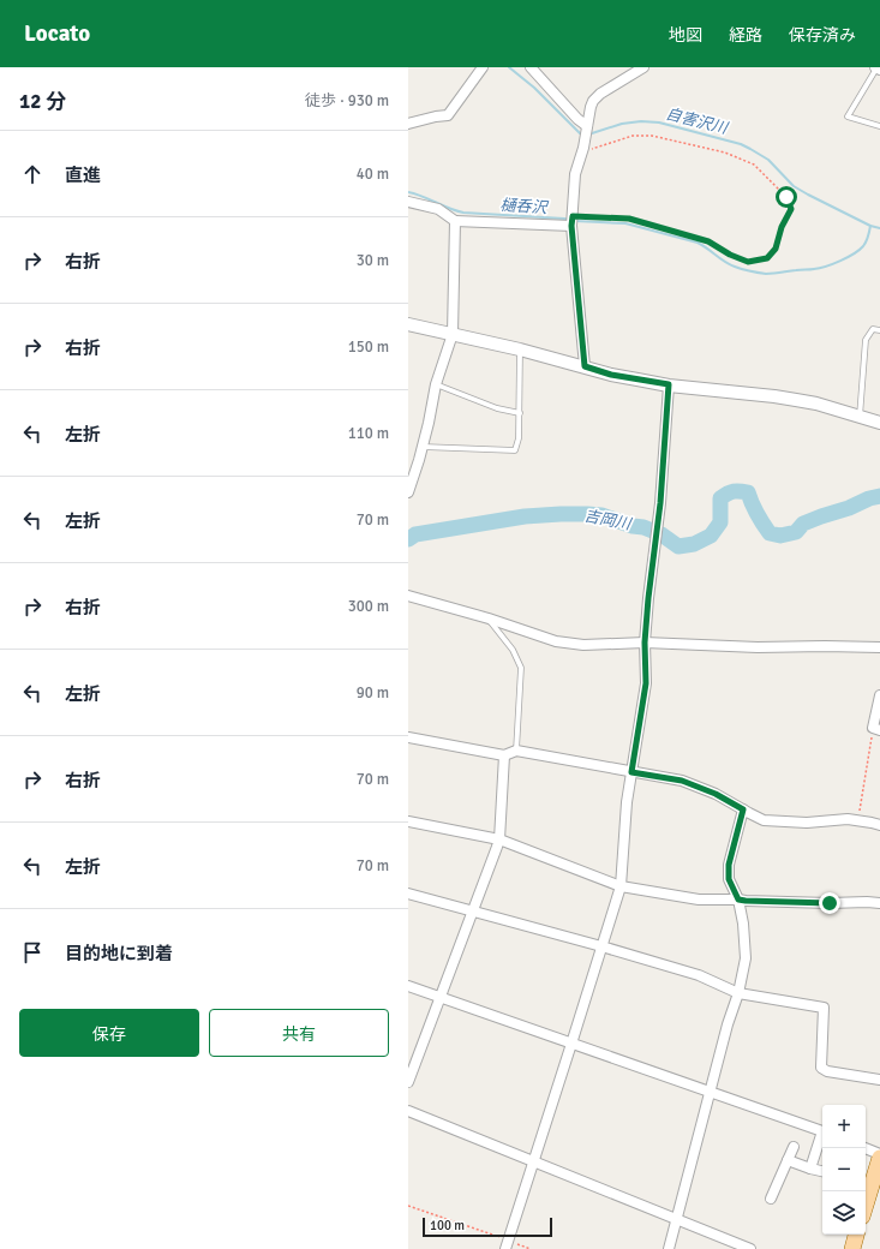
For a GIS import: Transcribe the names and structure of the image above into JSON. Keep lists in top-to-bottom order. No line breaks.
{"water":["自害沢川","樋呑沢","吉岡川"],"scale_bar":"100 m","page":{"header":"Locato","nav":["地図","経路","保存済み"],"heading":["12 分","徒歩 · 930 m"],"list":[["直進","40 m"],["右折","30 m"],["右折","150 m"],["左折","110 m"],["左折","70 m"],["右折","300 m"],["左折","90 m"],["右折","70 m"],["左折","70 m"],"目的地に到着"],"buttons":["保存","共有"],"map_buttons":["+","−"],"scale":"100 m"}}
